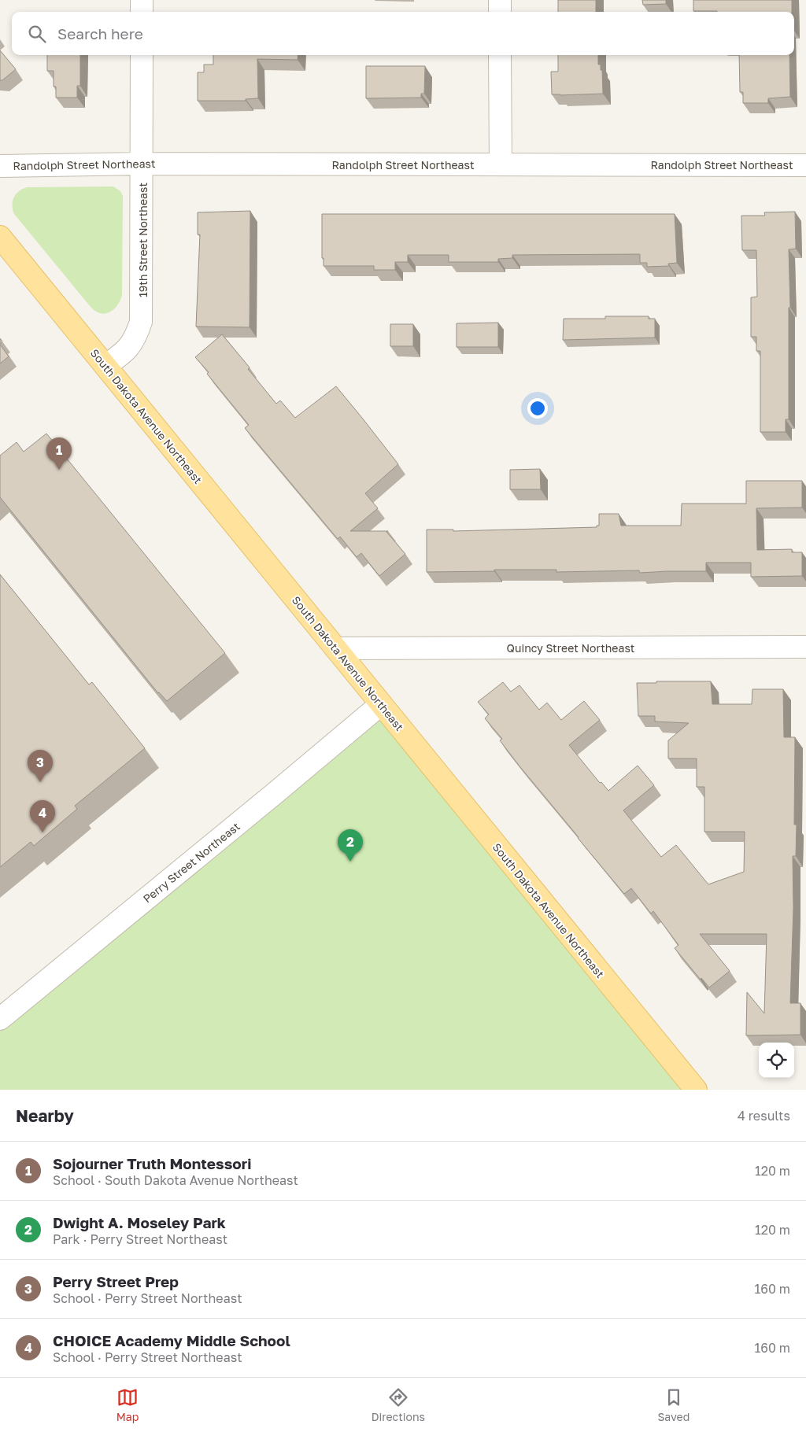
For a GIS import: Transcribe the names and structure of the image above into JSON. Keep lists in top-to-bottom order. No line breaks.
{"streets":{"main road":["South Dakota Avenue Northeast"],"street":["Randolph Street Northeast","19th Street Northeast","Quincy Street Northeast","Perry Street Northeast"]},"crossings":[["Randolph Street Northeast","19th Street Northeast"],["19th Street Northeast","South Dakota Avenue Northeast"],["South Dakota Avenue Northeast","Quincy Street Northeast"],["South Dakota Avenue Northeast","Perry Street Northeast"]],"page":{"search":"Search here","pins":["1","3","4","2"],"heading":["Nearby","4 results"],"list":[{"mark":"1","name":"Sojourner Truth Montessori","note":"School · South Dakota Avenue Northeast","value":"120 m"},{"mark":"2","name":"Dwight A. Moseley Park","note":"Park · Perry Street Northeast","value":"120 m"},{"mark":"3","name":"Perry Street Prep","note":"School · Perry Street Northeast","value":"160 m"},{"mark":"4","name":"CHOICE Academy Middle School","note":"School · Perry Street Northeast","value":"160 m"}],"nav":["Map","Directions","Saved"]}}
